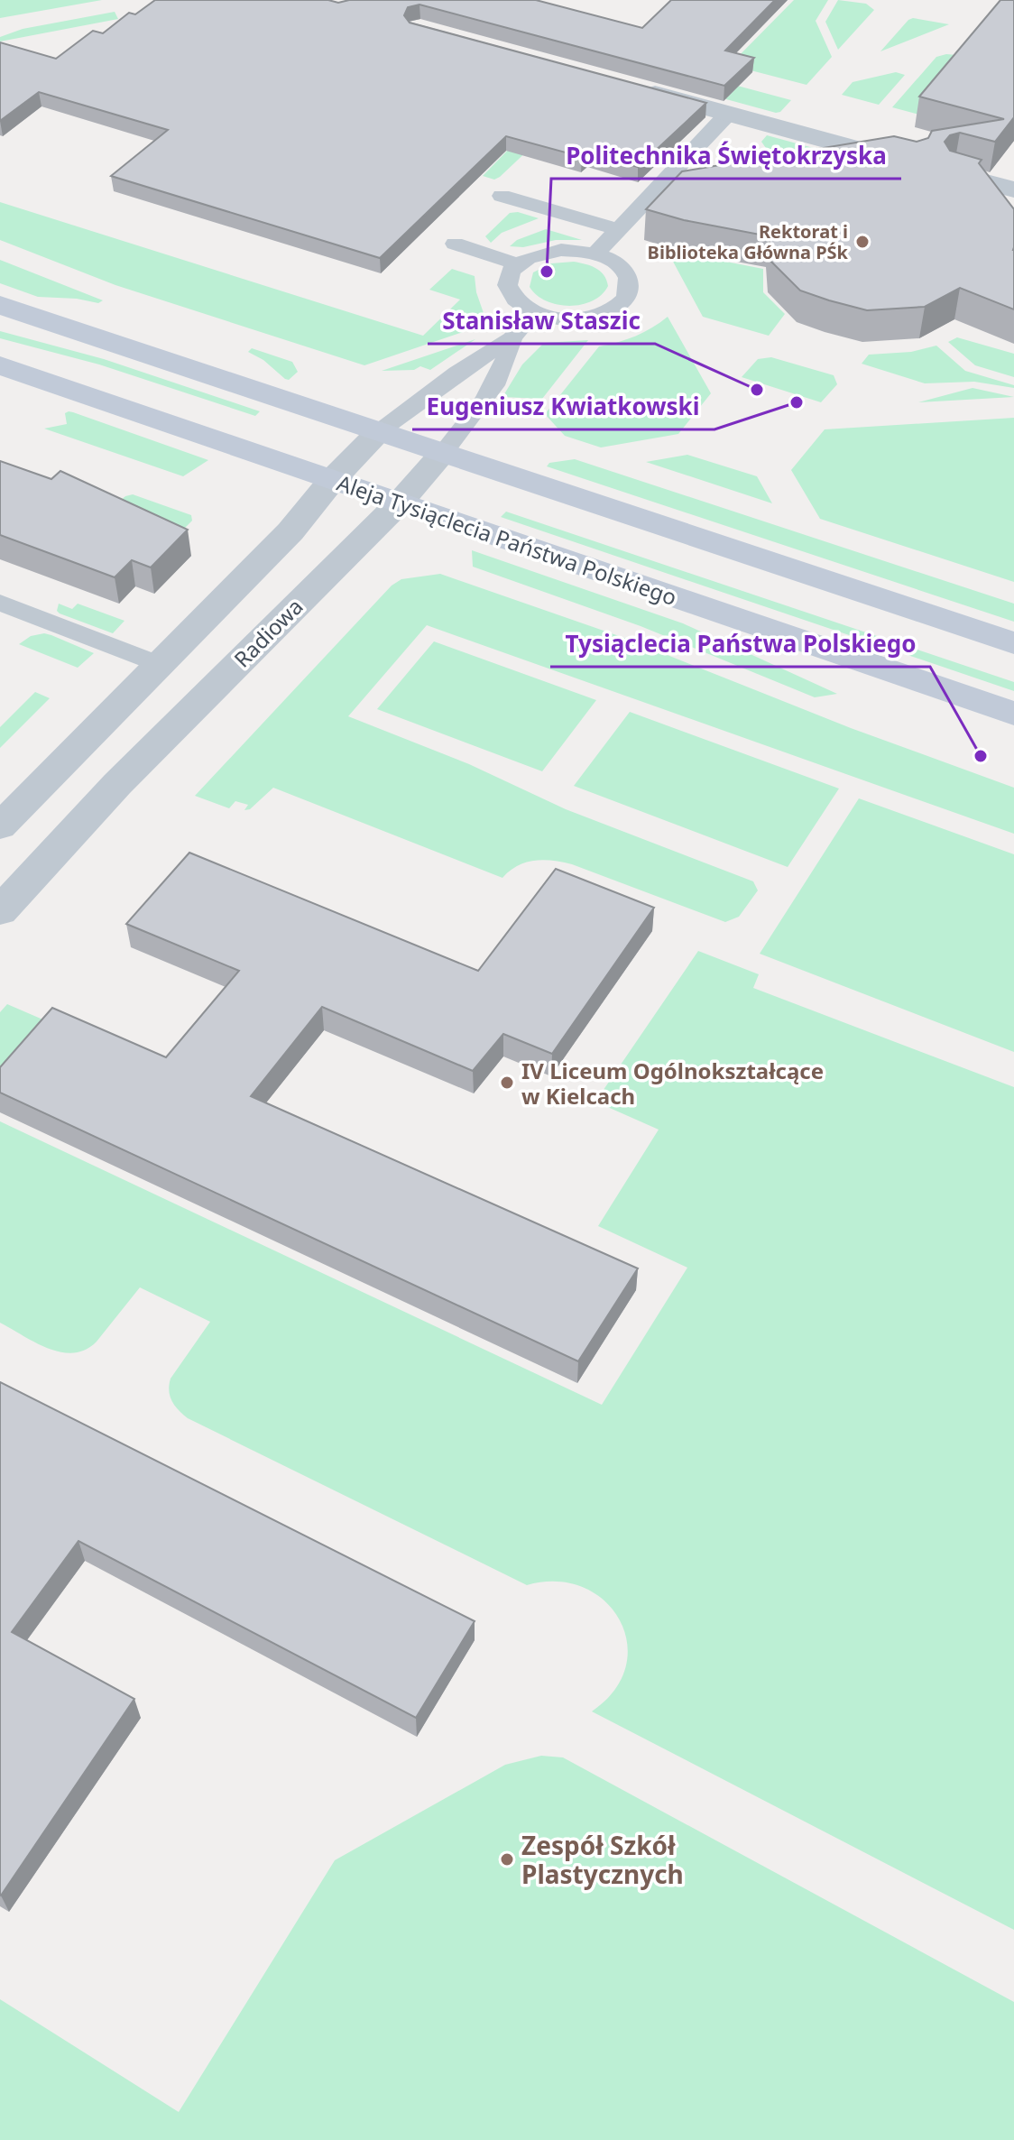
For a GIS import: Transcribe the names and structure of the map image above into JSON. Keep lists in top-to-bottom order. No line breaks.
{"streets":{"street":["Aleja Tysiąclecia Państwa Polskiego","Radiowa"]},"crossings":[["Aleja Tysiąclecia Państwa Polskiego","Radiowa"]],"places":["Rektorat i Biblioteka Główna PŚk","Politechnika Świętokrzyska","Stanisław Staszic","Eugeniusz Kwiatkowski","Tysiąclecia Państwa Polskiego","IV Liceum Ogólnokształcące w Kielcach","Zespół Szkół Plastycznych"]}
